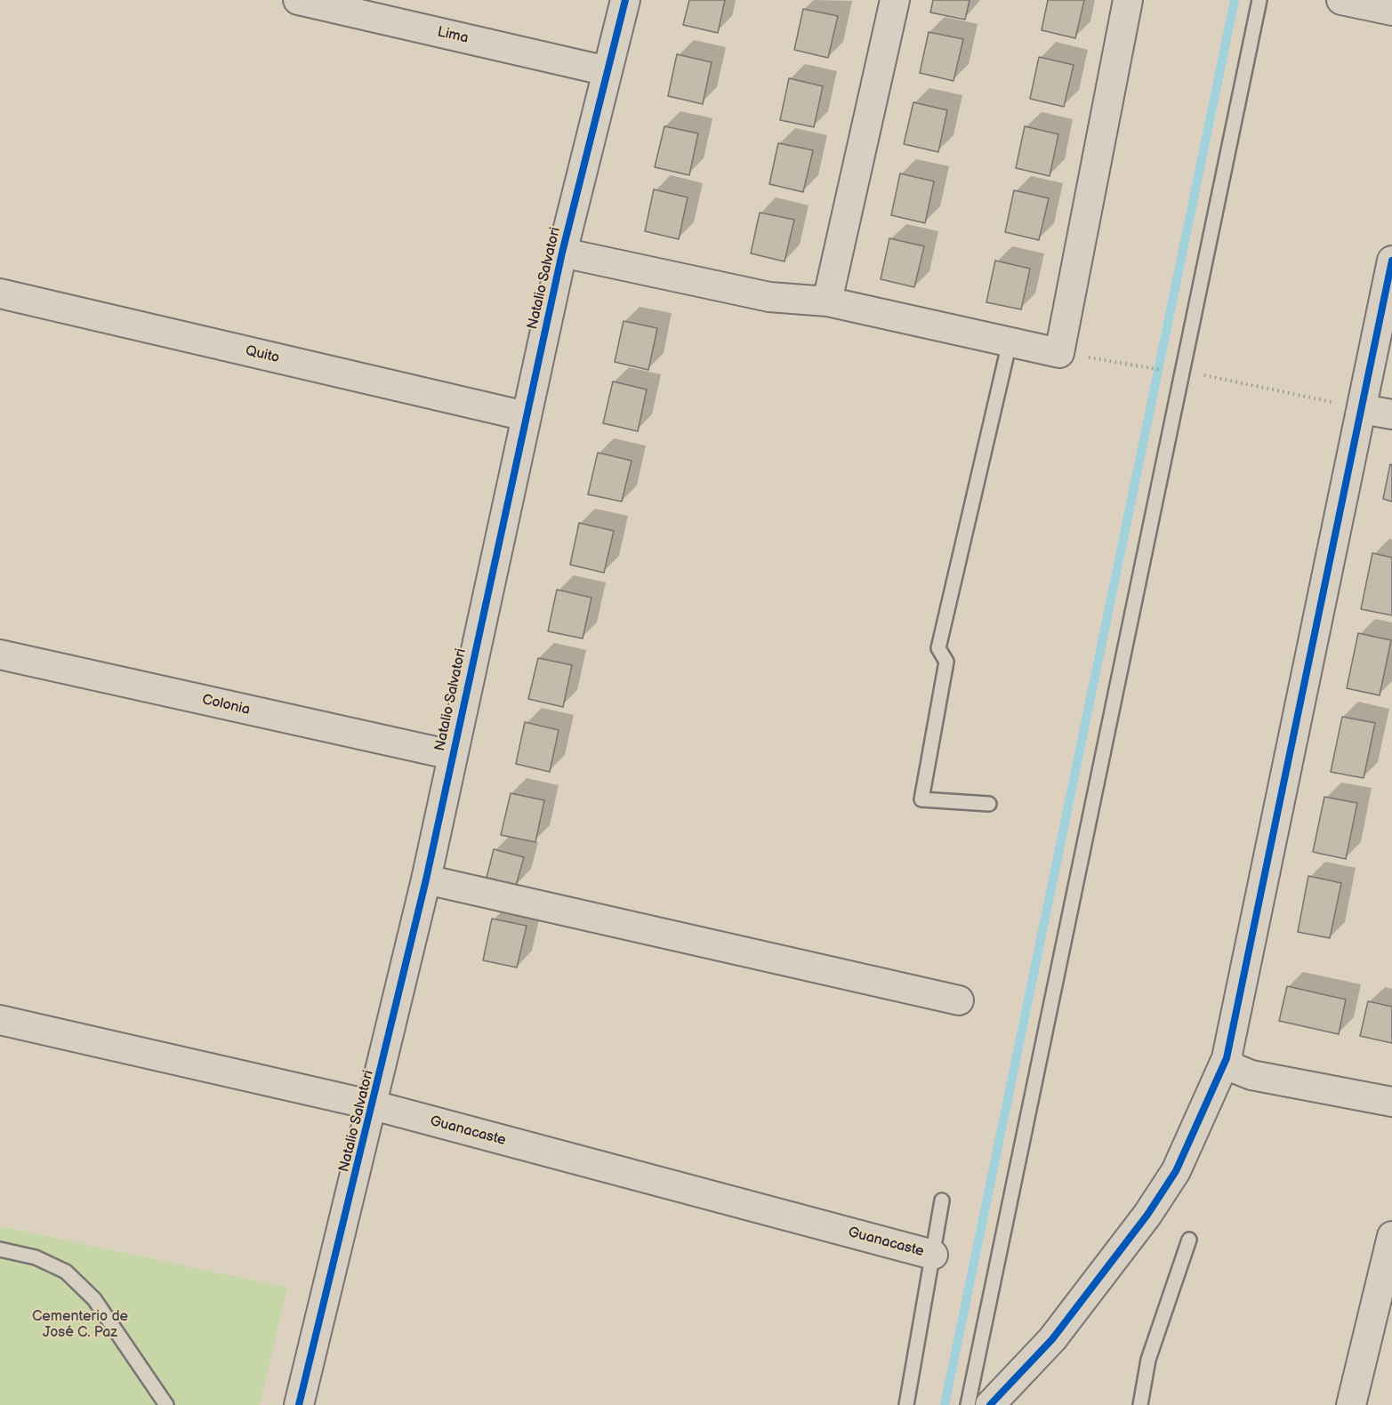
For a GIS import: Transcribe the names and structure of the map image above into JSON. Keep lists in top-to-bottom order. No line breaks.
{"streets":{"street":["Lima","Natalio Salvatori","Quito","Colonia","Guanacaste"]},"crossings":[["Lima","Natalio Salvatori"],["Natalio Salvatori","Quito"],["Natalio Salvatori","Colonia"],["Natalio Salvatori","Guanacaste"]],"parks":["Cementerio de José C. Paz"]}
